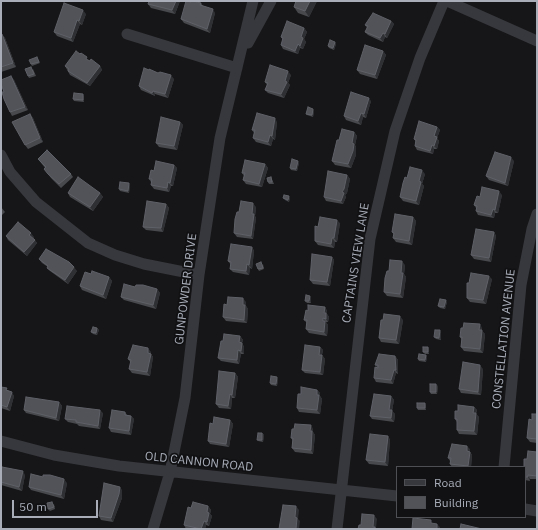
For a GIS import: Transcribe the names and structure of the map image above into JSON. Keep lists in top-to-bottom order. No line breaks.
{"streets":{"street":["CAPTAINS VIEW LANE","GUNPOWDER DRIVE","CONSTELLATION AVENUE","OLD CANNON ROAD"]},"crossings":[["CAPTAINS VIEW LANE","OLD CANNON ROAD"],["GUNPOWDER DRIVE","OLD CANNON ROAD"]],"legend":["Road","Building"],"scale_bar":"50 m"}
